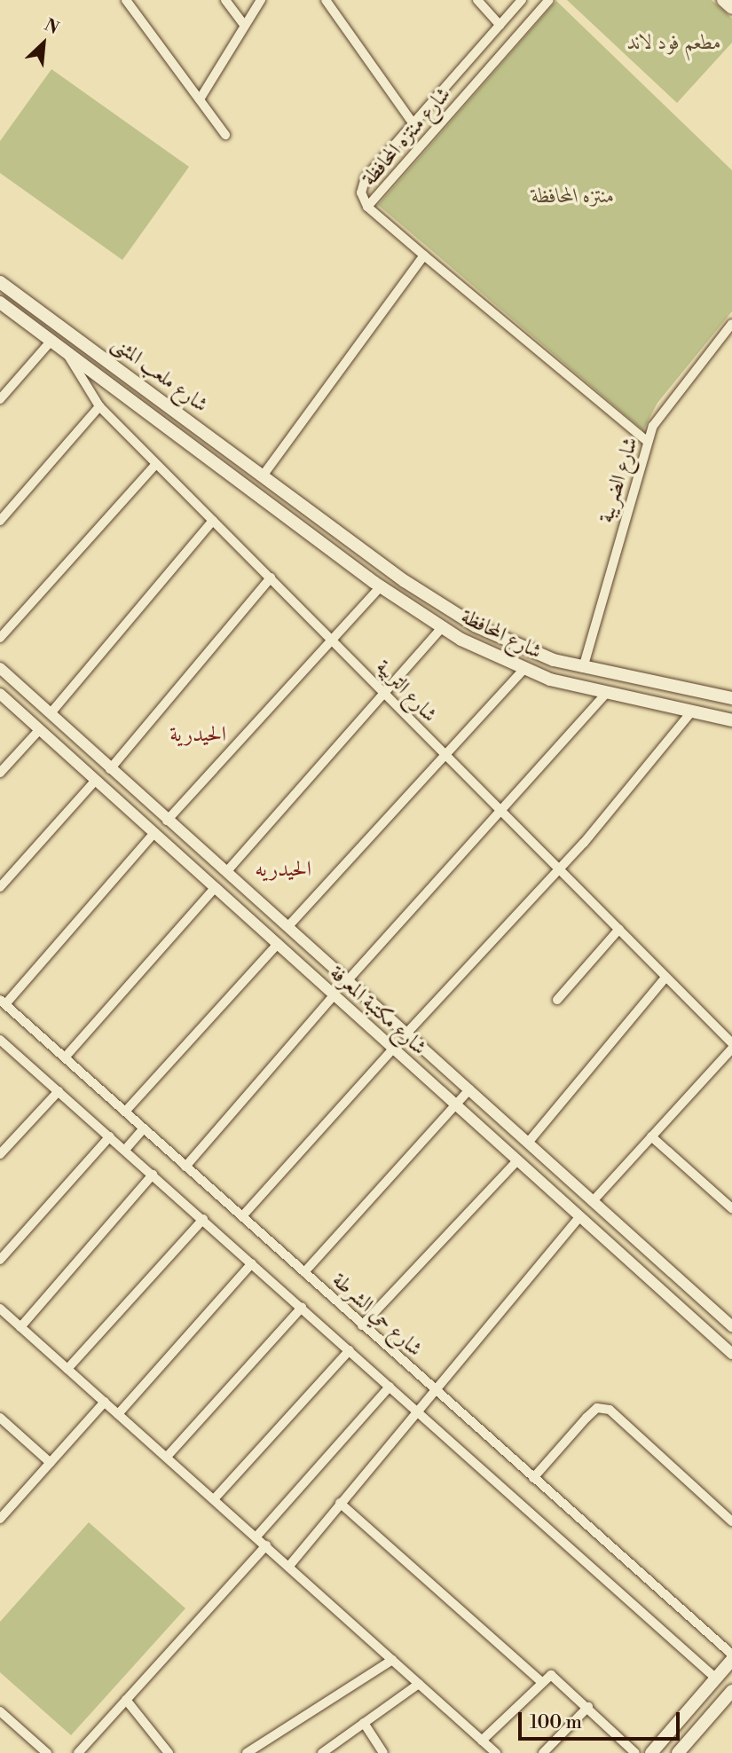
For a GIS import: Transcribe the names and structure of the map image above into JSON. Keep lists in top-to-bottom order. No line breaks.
{"streets":{"main road":["شارع ملعب المثنى","شارع المحافظة"],"street":["شارع منتزه المحافظة","شارع الضريبة","شارع التربية","شارع مكتبة المعرفة","شارع حي الشرطة"]},"crossings":[["شارع ملعب المثنى","شارع المحافظة"],["شارع ملعب المثنى","شارع التربية"],["شارع الضريبة","شارع المحافظة"]],"districts":["الحيدرية","الحيدريه"],"parks":["مطعم فود لاند","منتزه المحافظة"],"scale_bar":"100 m","north":"top right"}
